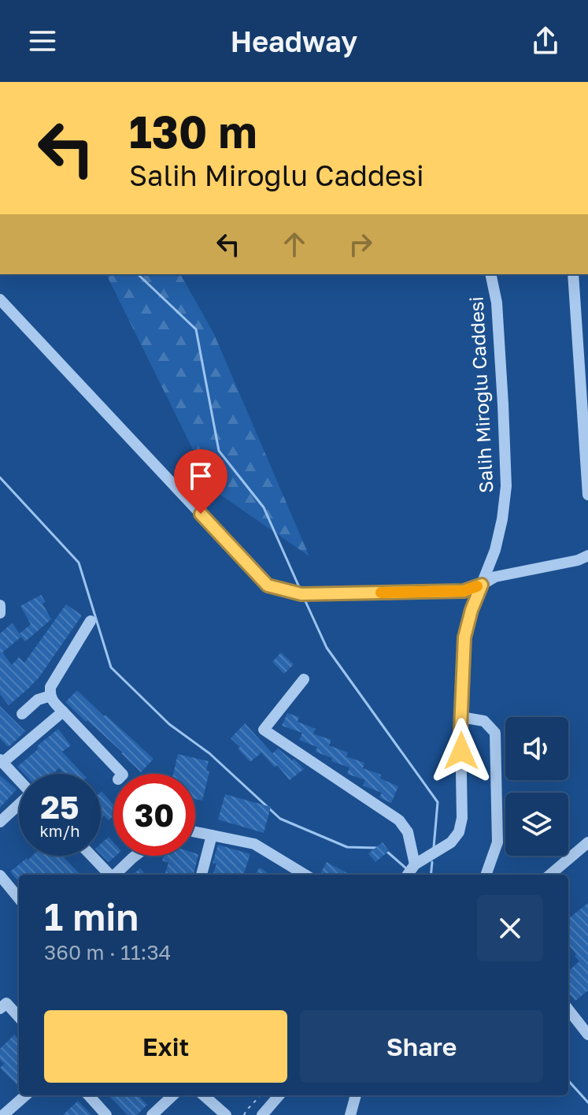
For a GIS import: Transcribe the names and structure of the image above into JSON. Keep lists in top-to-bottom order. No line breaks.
{"streets":{"street":["Salih Miroğlu Caddesi"]},"page":{"header":"Headway","turn":["130 m","Salih Miroğlu Caddesi"],"speed":"25 km/h","limit":"30","heading":["1 min","360 m · 11:34"],"buttons":["Exit","Share"]}}
